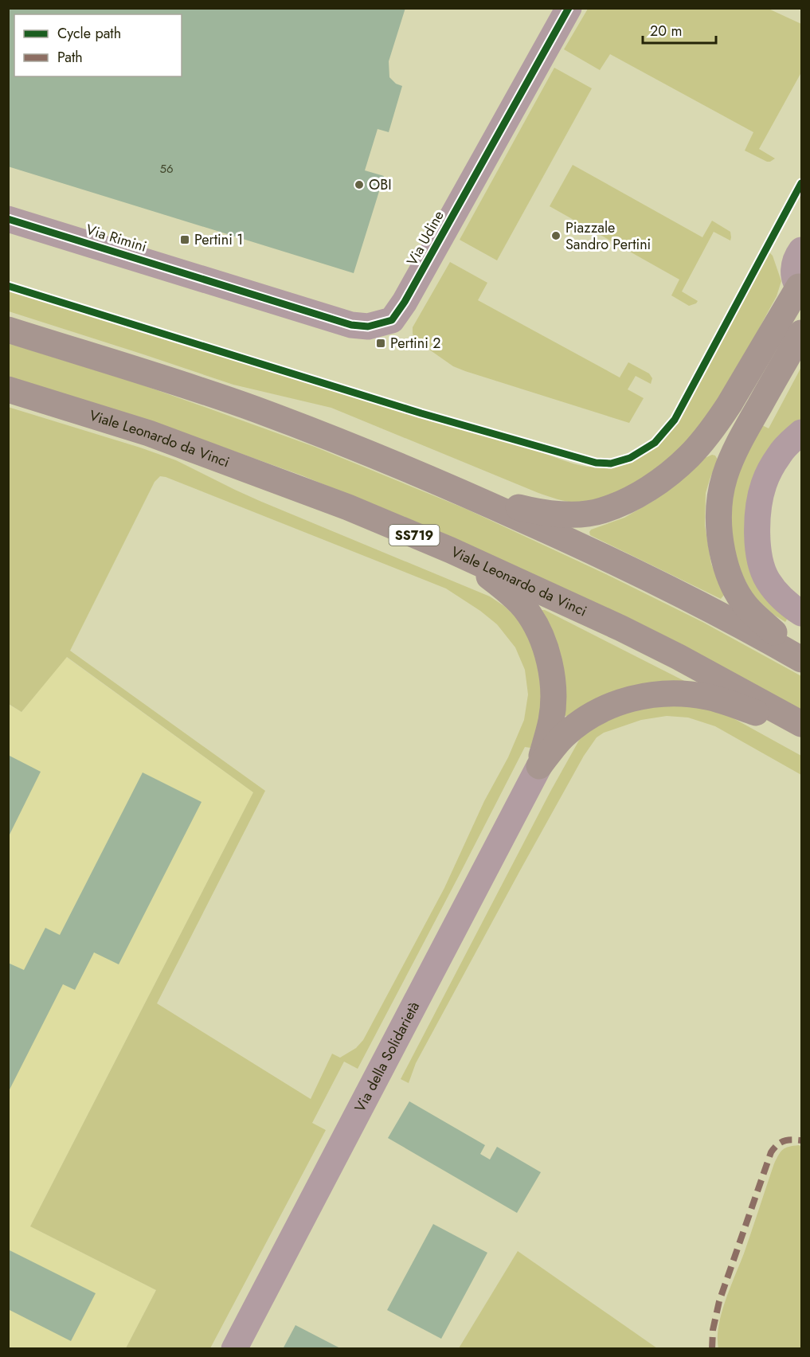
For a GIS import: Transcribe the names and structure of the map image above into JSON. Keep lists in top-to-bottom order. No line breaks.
{"streets":{"highway":["Viale Leonardo da Vinci","SS719"],"street":["Via Rimini","Via Udine","Via della Solidarietà"]},"crossings":[["Via Rimini","Via Udine"]],"places":{"other":["OBI","Piazzale Sandro Pertini"],"transit":["Pertini 1","Pertini 2"]},"house_numbers":["56"],"legend":["Cycle path","Path"],"scale_bar":"20 m"}
